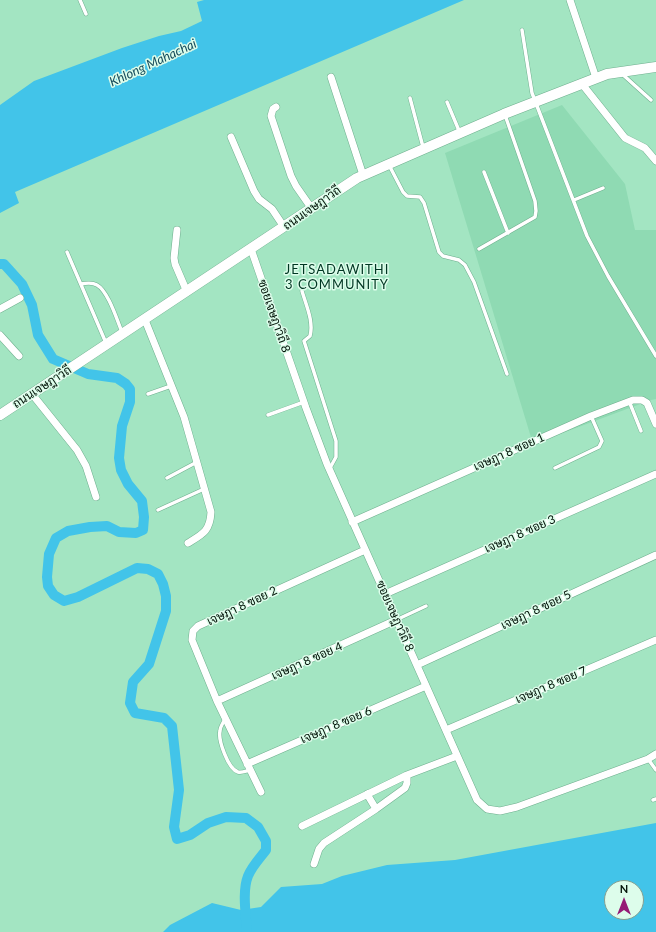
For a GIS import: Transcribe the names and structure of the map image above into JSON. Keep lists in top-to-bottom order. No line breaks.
{"streets":{"street":["ถนนเจษฎาวิถี","ซอยเจษฎาวิถี 8","เจษฎา 8 ซอย 1","เจษฎา 8 ซอย 3","เจษฎา 8 ซอย 2","เจษฎา 8 ซอย 5","เจษฎา 8 ซอย 4","เจษฎา 8 ซอย 7","เจษฎา 8 ซอย 6"]},"crossings":[["ถนนเจษฎาวิถี","ซอยเจษฎาวิถี 8"],["ซอยเจษฎาวิถี 8","เจษฎา 8 ซอย 1"],["ซอยเจษฎาวิถี 8","เจษฎา 8 ซอย 3"],["ซอยเจษฎาวิถี 8","เจษฎา 8 ซอย 2"],["ซอยเจษฎาวิถี 8","เจษฎา 8 ซอย 5"],["ซอยเจษฎาวิถี 8","เจษฎา 8 ซอย 4"],["ซอยเจษฎาวิถี 8","เจษฎา 8 ซอย 7"],["ซอยเจษฎาวิถี 8","เจษฎา 8 ซอย 6"],["เจษฎา 8 ซอย 2","เจษฎา 8 ซอย 4"],["เจษฎา 8 ซอย 2","เจษฎา 8 ซอย 6"]],"districts":["JETSADAWITHI 3 COMMUNITY"],"water":["Khlong Mahachai"],"north":"top"}
